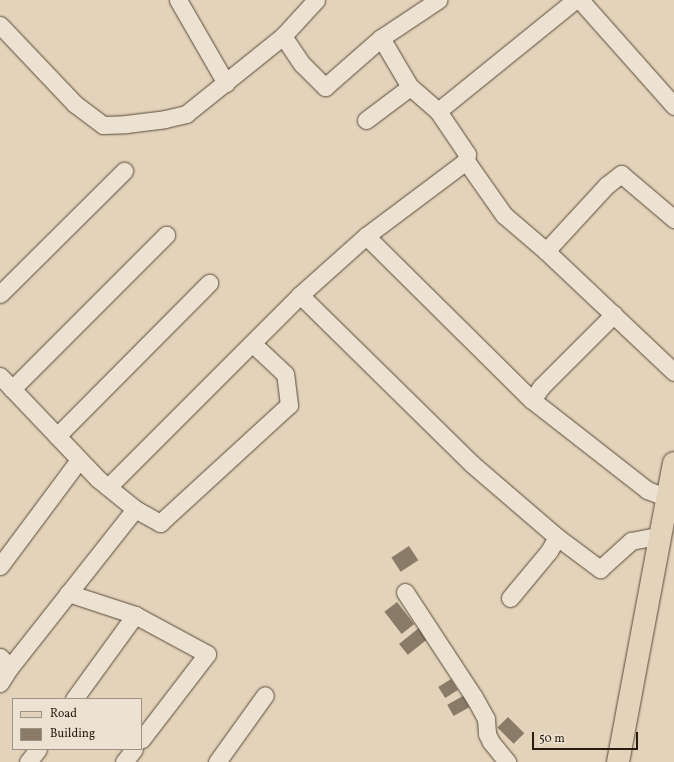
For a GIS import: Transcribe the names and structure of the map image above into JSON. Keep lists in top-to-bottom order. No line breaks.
{"legend":["Road","Building"],"scale_bar":"50 m"}
